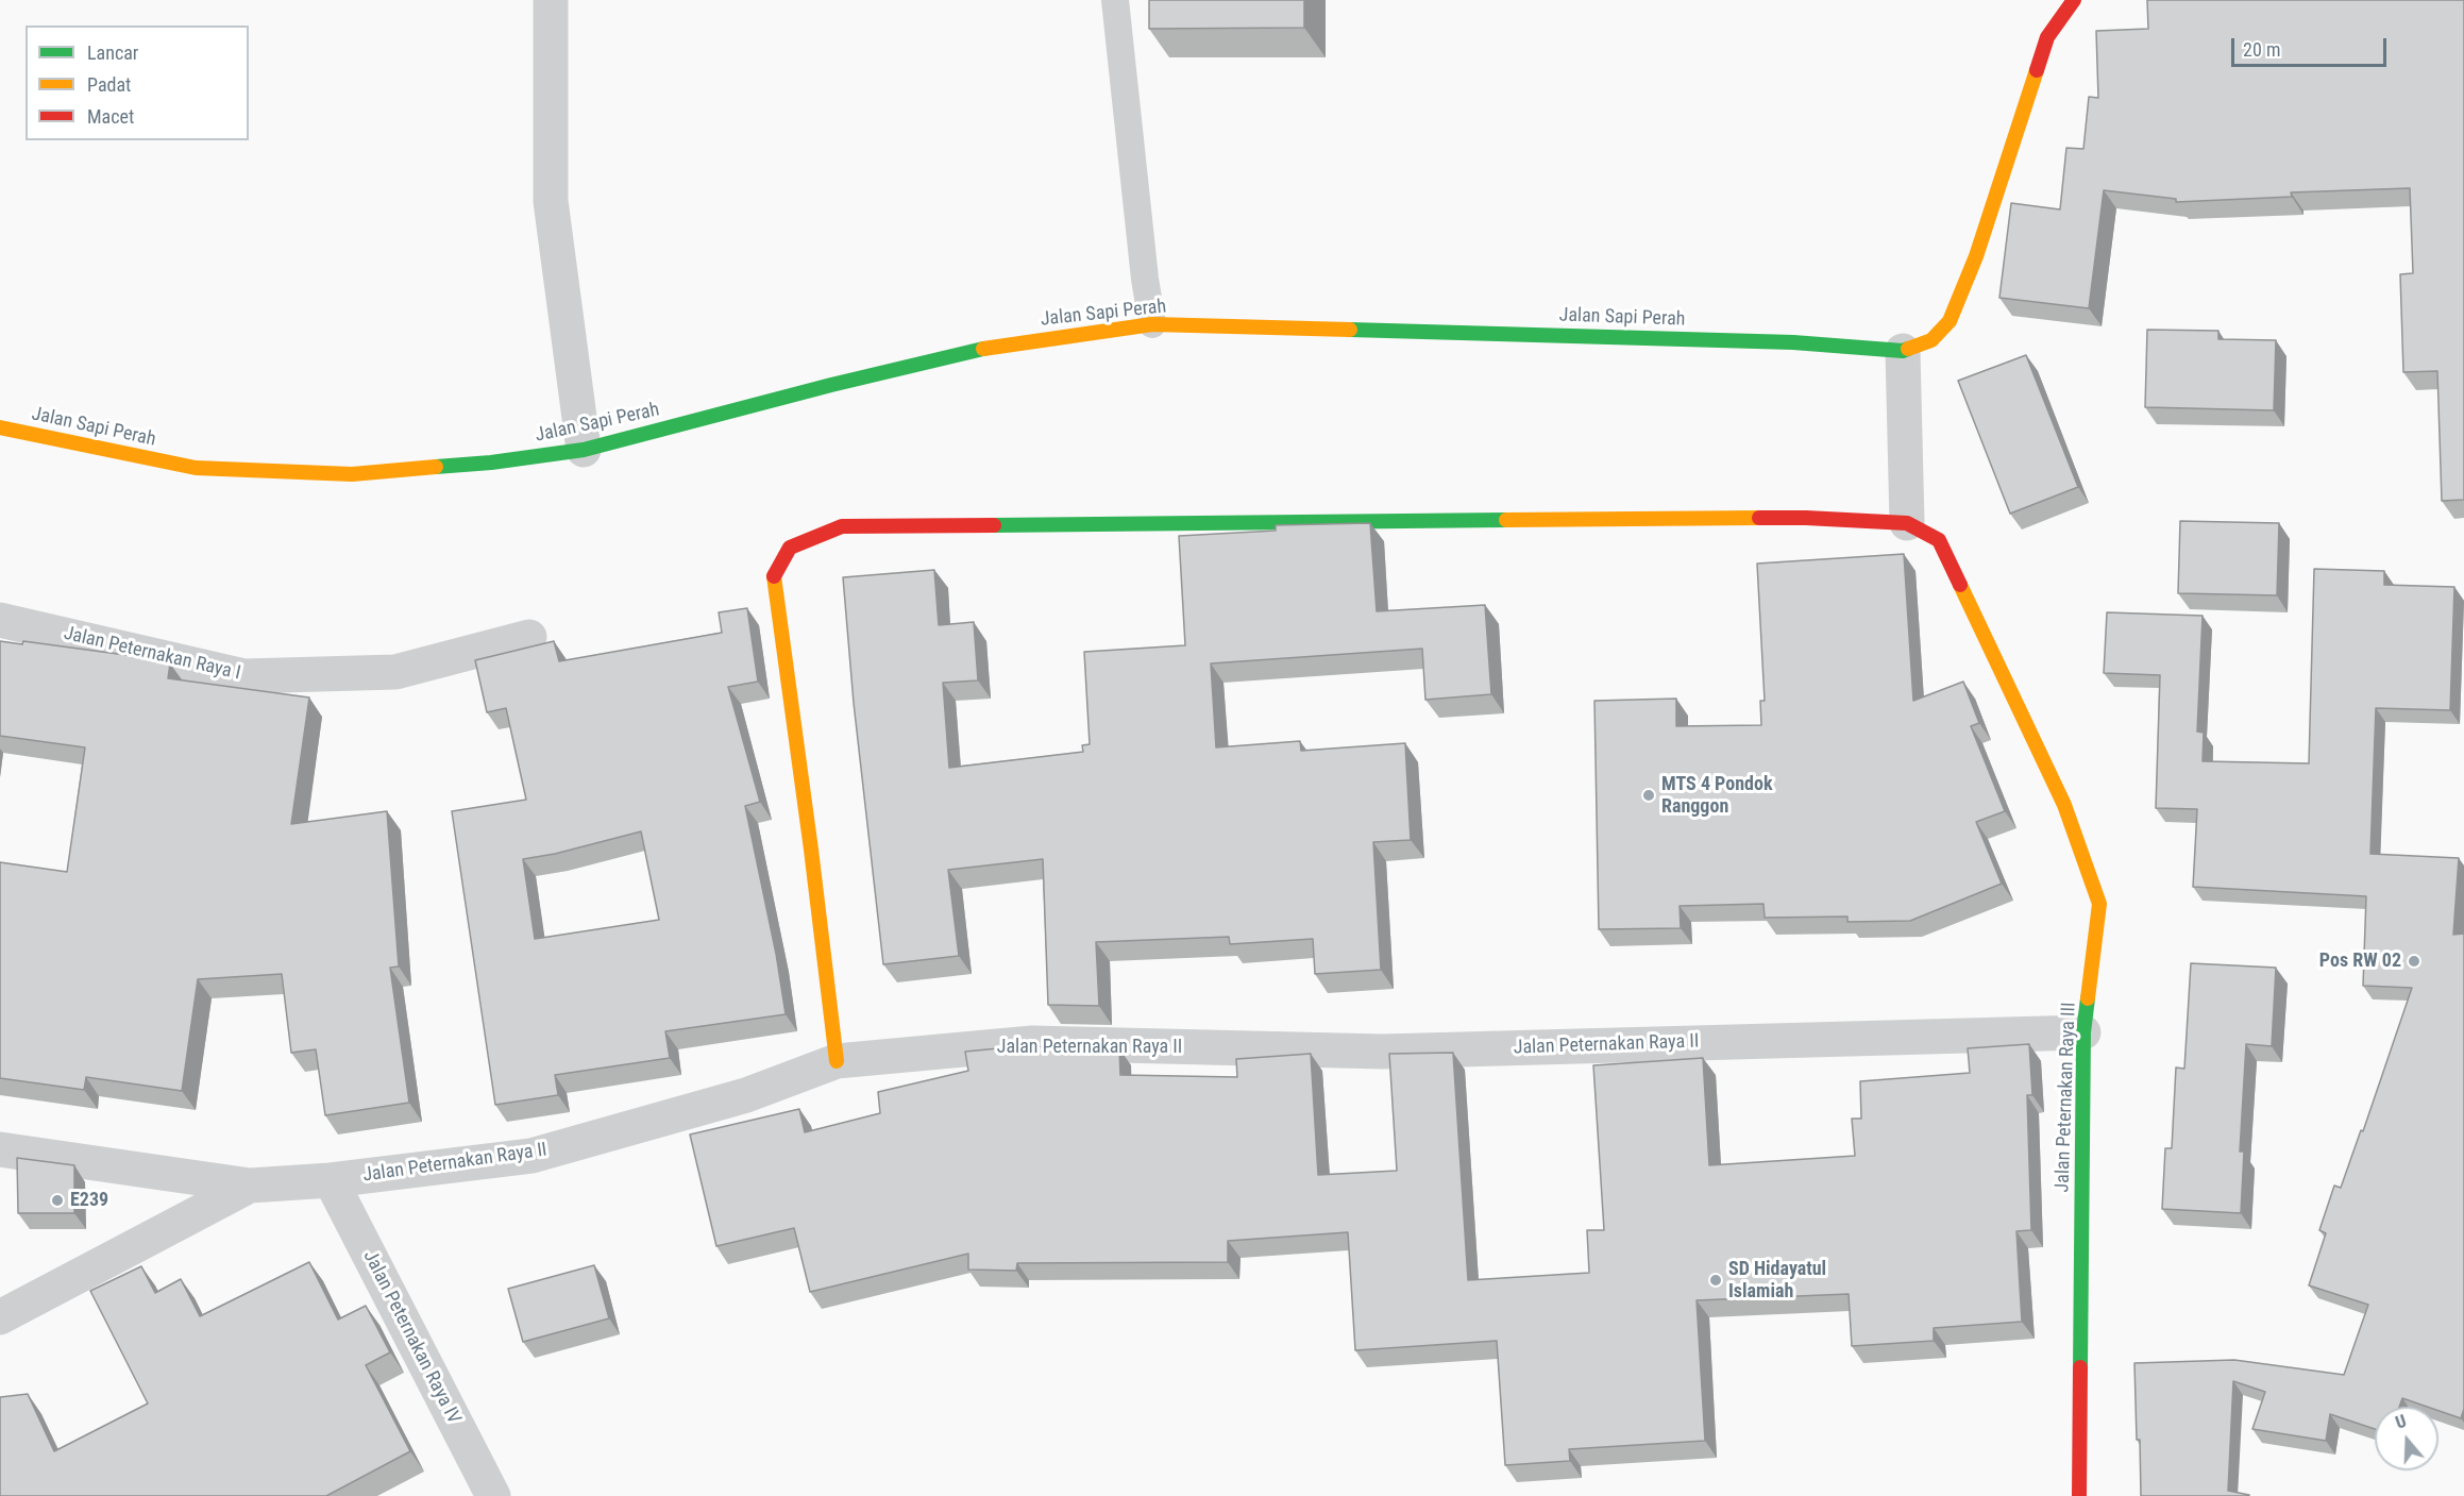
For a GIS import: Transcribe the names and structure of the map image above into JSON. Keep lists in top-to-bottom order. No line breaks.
{"streets":{"street":["Jalan Sapi Perah","Jalan Peternakan Raya I","Jalan Peternakan Raya II","Jalan Peternakan Raya III","Jalan Peternakan Raya IV"]},"crossings":[["Jalan Peternakan Raya II","Jalan Peternakan Raya III"],["Jalan Peternakan Raya II","Jalan Peternakan Raya IV"]],"places":["MTS 4 Pondok Ranggon","Pos RW 02","E239","SD Hidayatul Islamiah"],"legend":["Lancar","Padat","Macet"],"scale_bar":"20 m","north":"top"}
